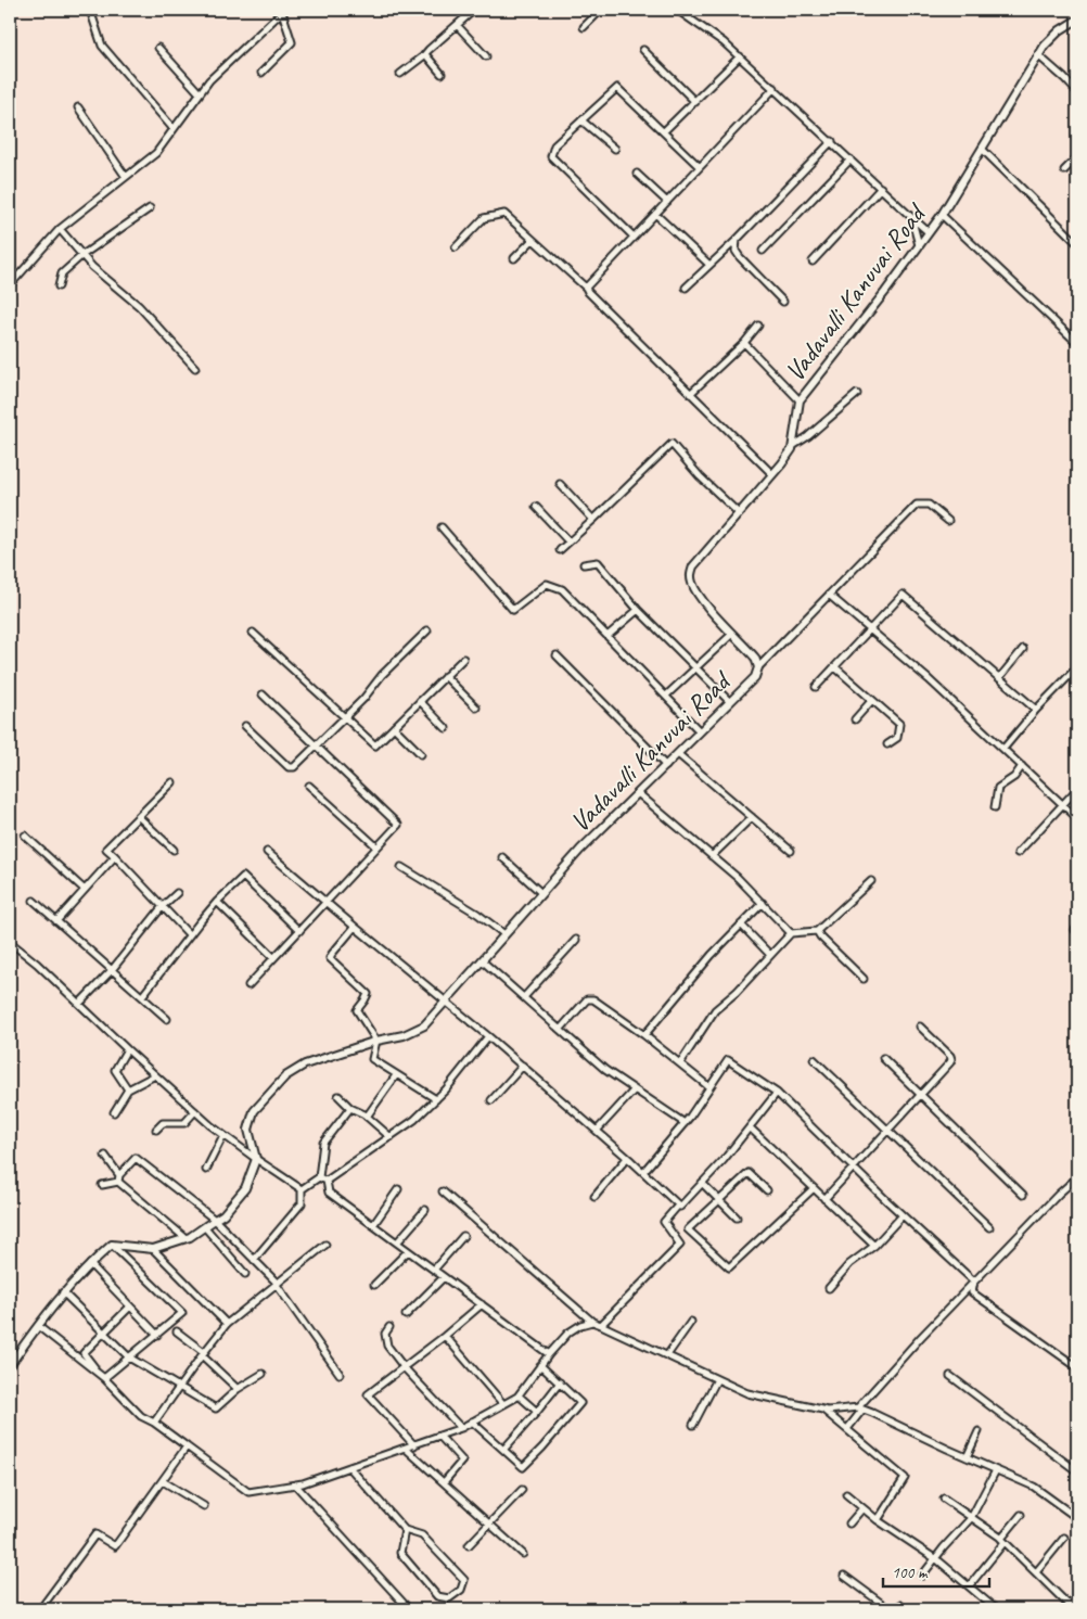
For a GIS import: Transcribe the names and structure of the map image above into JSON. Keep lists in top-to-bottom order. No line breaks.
{"streets":{"street":["Vadavalli Kanuvai Road"]},"scale_bar":"100 m"}
